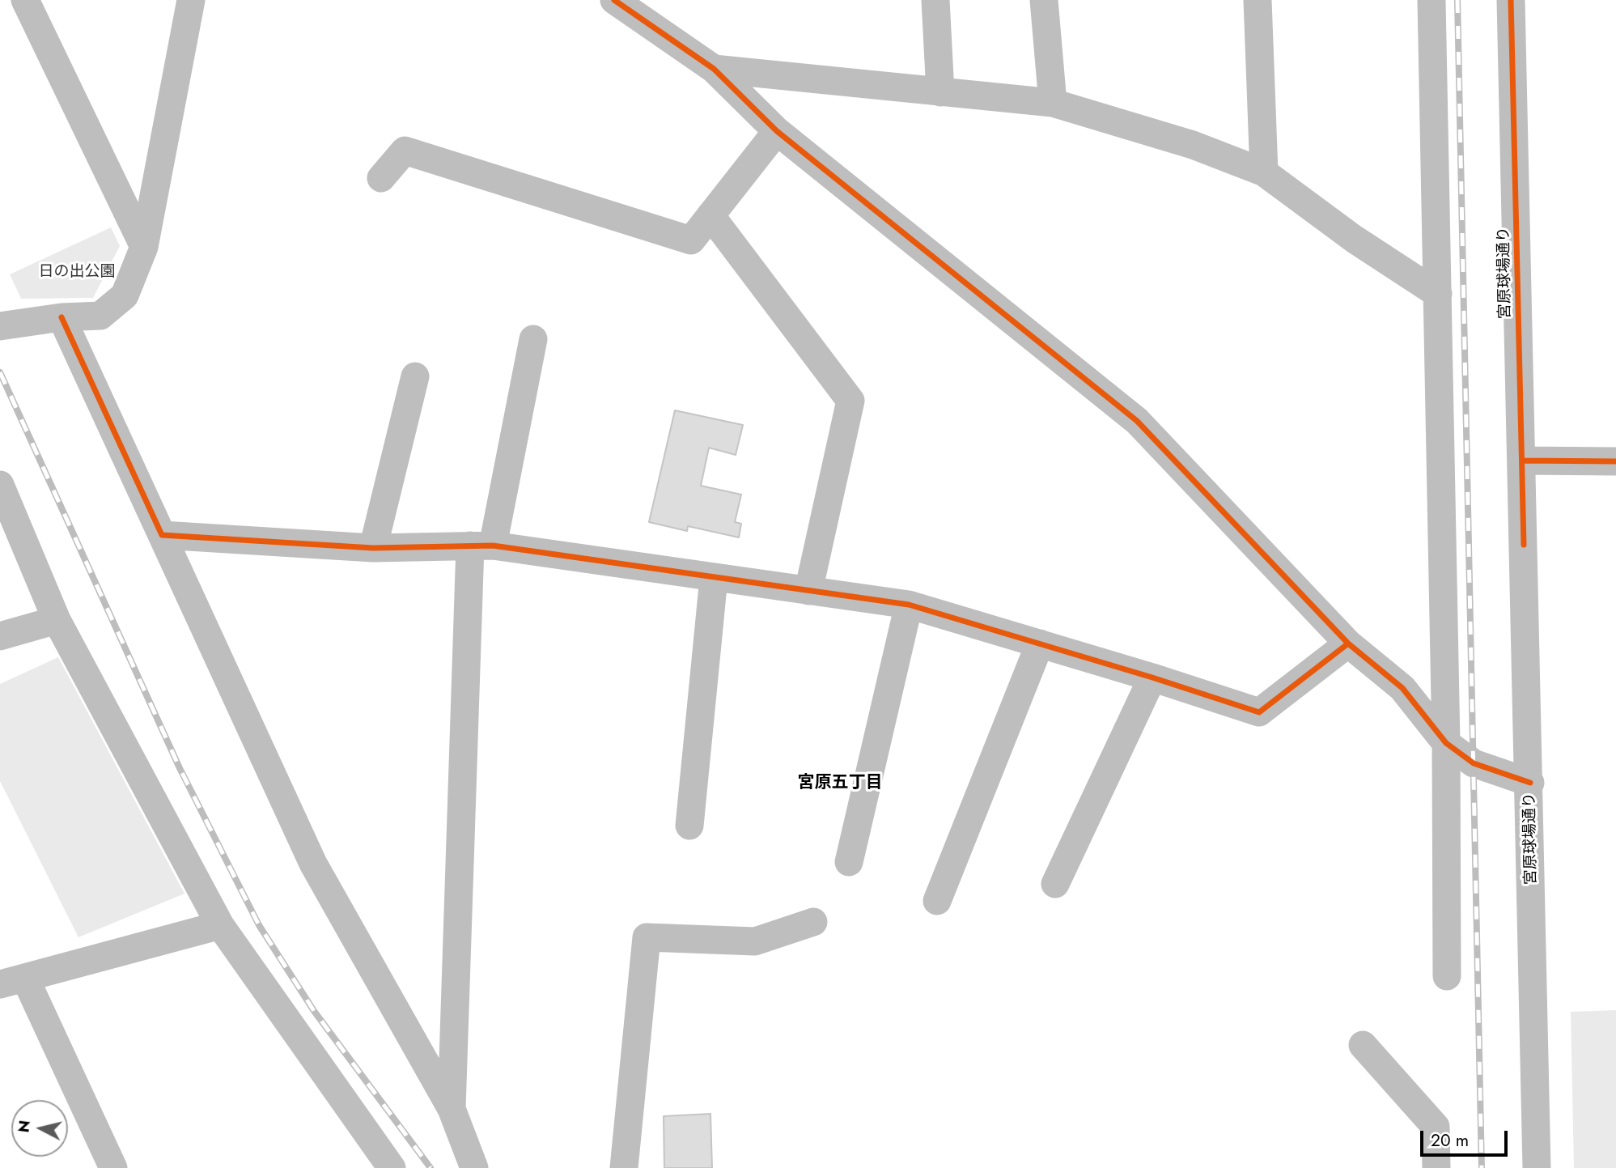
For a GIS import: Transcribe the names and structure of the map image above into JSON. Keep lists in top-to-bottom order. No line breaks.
{"streets":{"street":["宮原球場通り"]},"districts":["宮原五丁目"],"parks":["日の出公園"],"scale_bar":"20 m","north":"left"}
